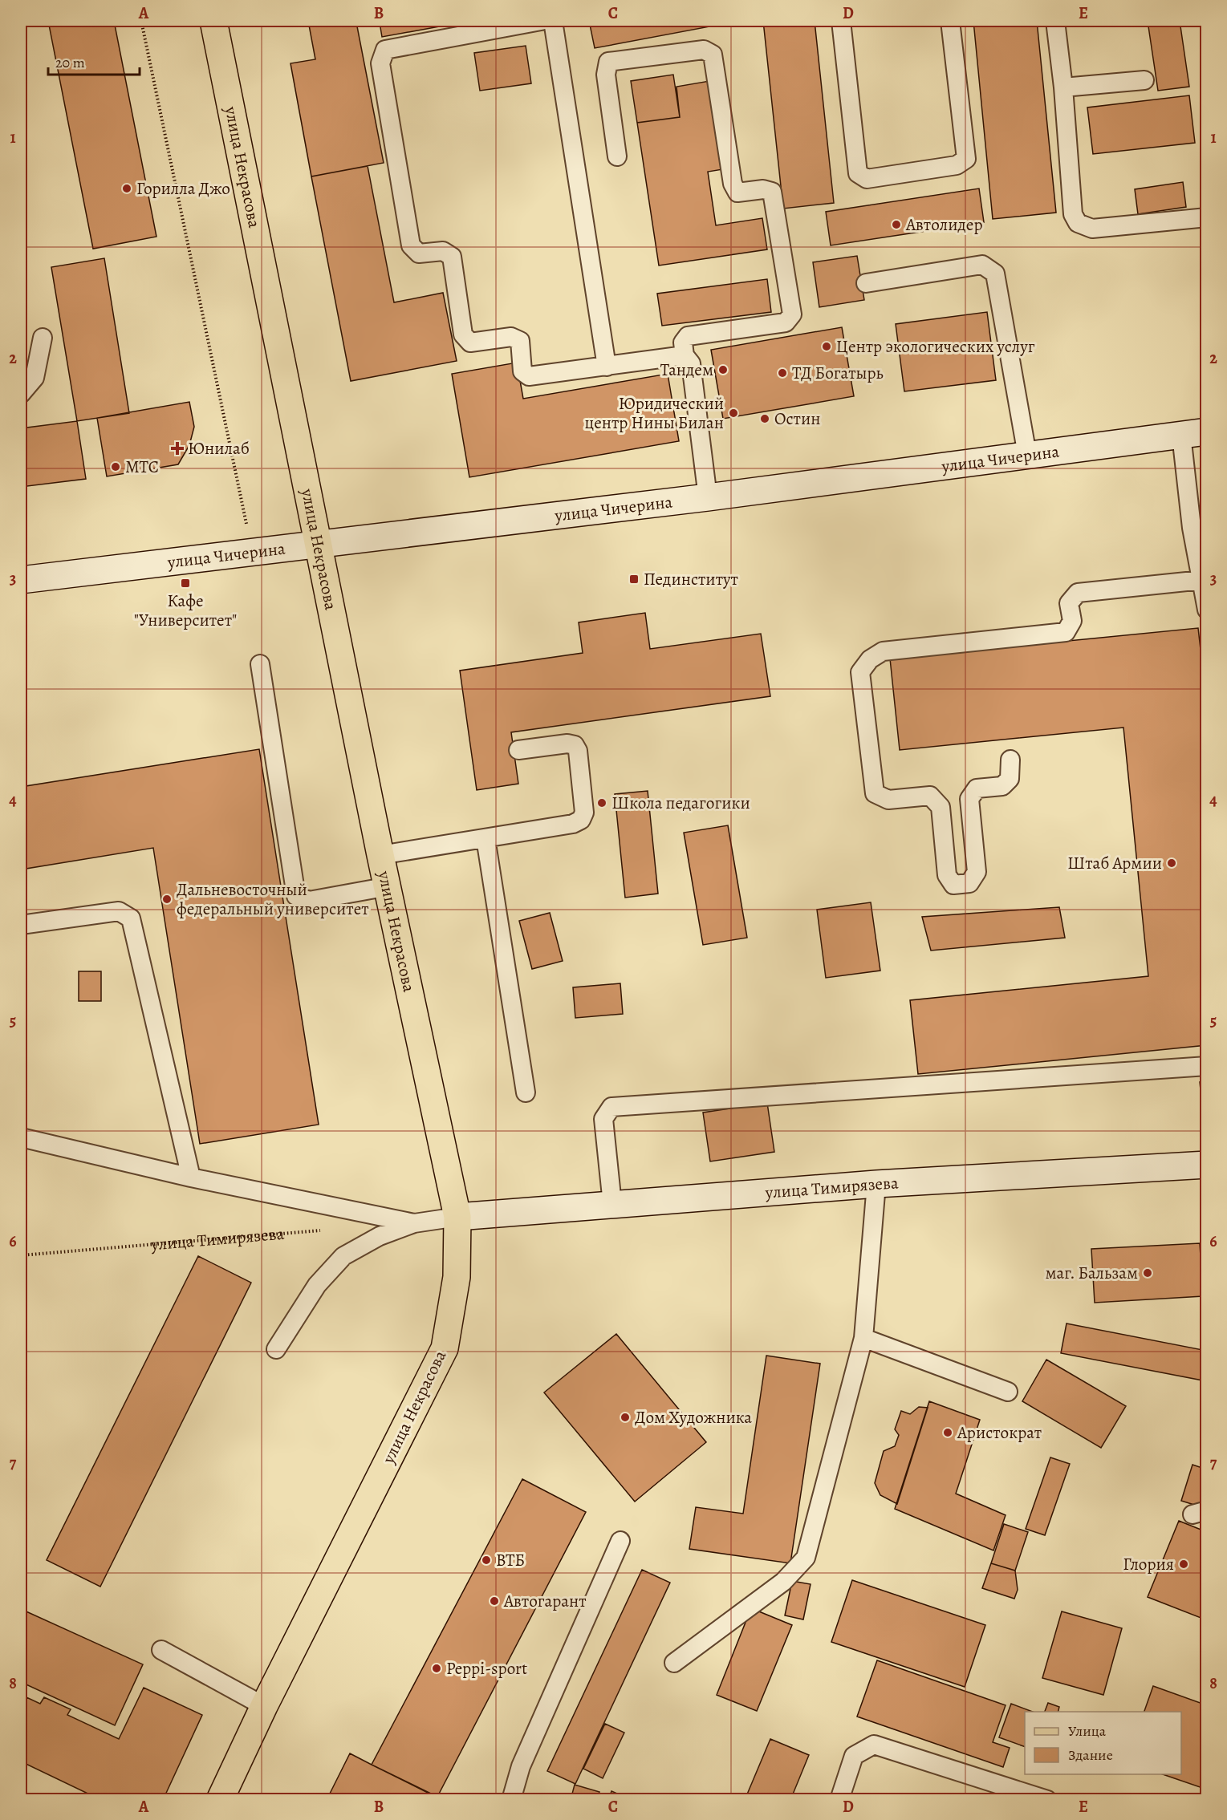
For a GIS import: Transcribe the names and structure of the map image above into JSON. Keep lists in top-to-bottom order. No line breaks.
{"streets":{"main road":["улица Некрасова","улица Чичерина","улица Тимирязева"]},"crossings":[["улица Некрасова","улица Чичерина"],["улица Некрасова","улица Тимирязева"]],"places":{"other":["Горилла Джо","Автолидер","Центр экологических услуг","Тандем","ТД Богатырь","Юридический центр Нины Билан","Остин","МТС","Школа педагогики","Штаб Армии","Дальневосточный федеральный университет","маг. Бальзам","Дом Художника","Аристократ","ВТБ","Глория","Автогарант","Peppi-sport"],"health":["Юнилаб"],"transit":["Пединститут","Кафе \"Университет\""]},"legend":["Улица","Здание"],"scale_bar":"20 m","grid":{"columns":["A","B","C","D","E"],"rows":["1","2","3","4","5","6","7","8"]}}
